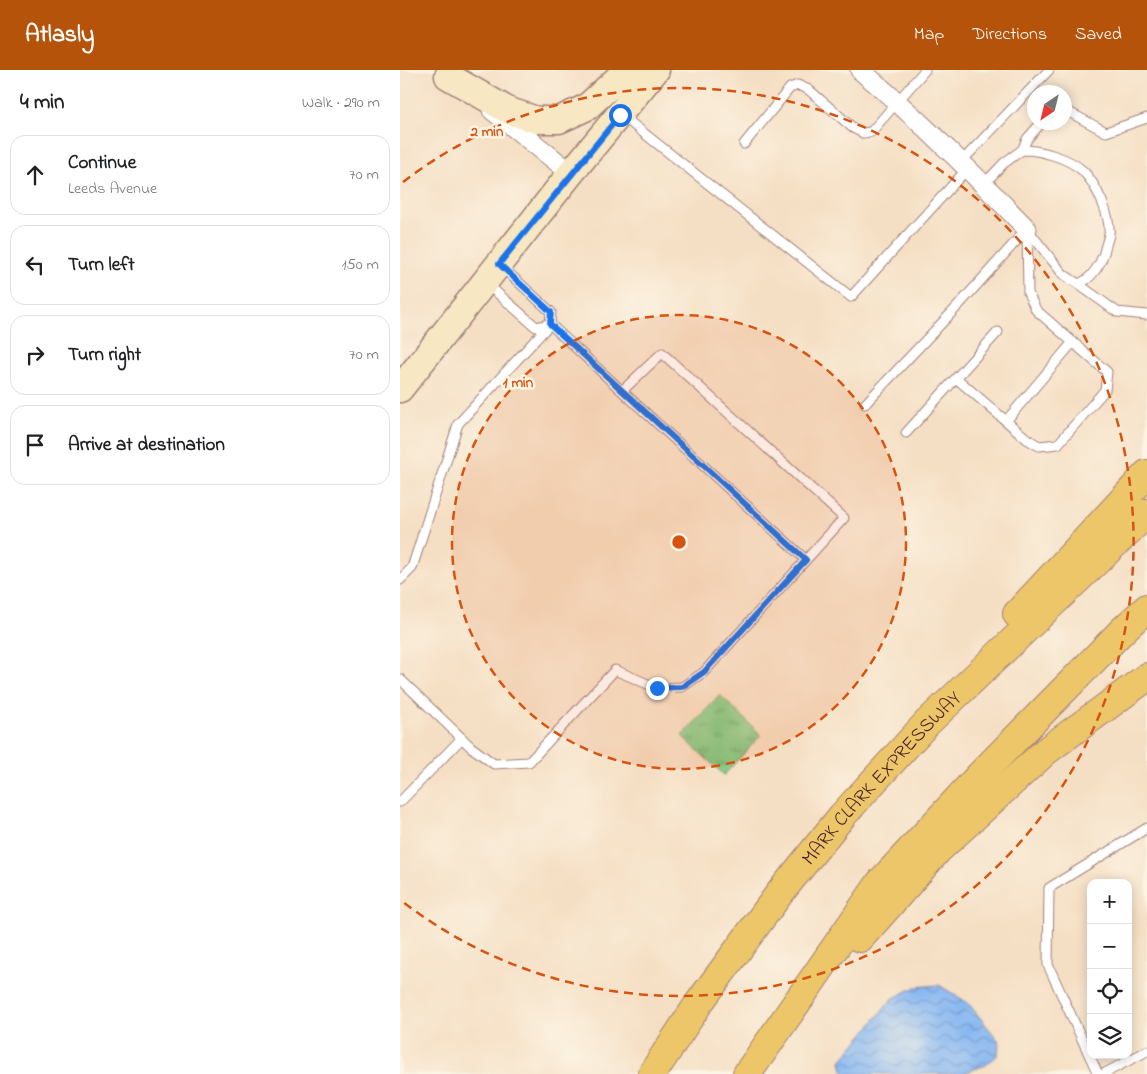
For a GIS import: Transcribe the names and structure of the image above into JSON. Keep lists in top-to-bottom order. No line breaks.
{"streets":{"highway":["MARK CLARK EXPRESSWAY"]},"north":"bottom left","page":{"header":"Atlasly","nav":["Map","Directions","Saved"],"heading":["4 min","Walk · 290 m"],"list":[["Continue","Leeds Avenue","70 m"],["Turn left","150 m"],["Turn right","70 m"],"Arrive at destination"],"map_buttons":["+","−"]},"rings":["2 min","1 min"]}
